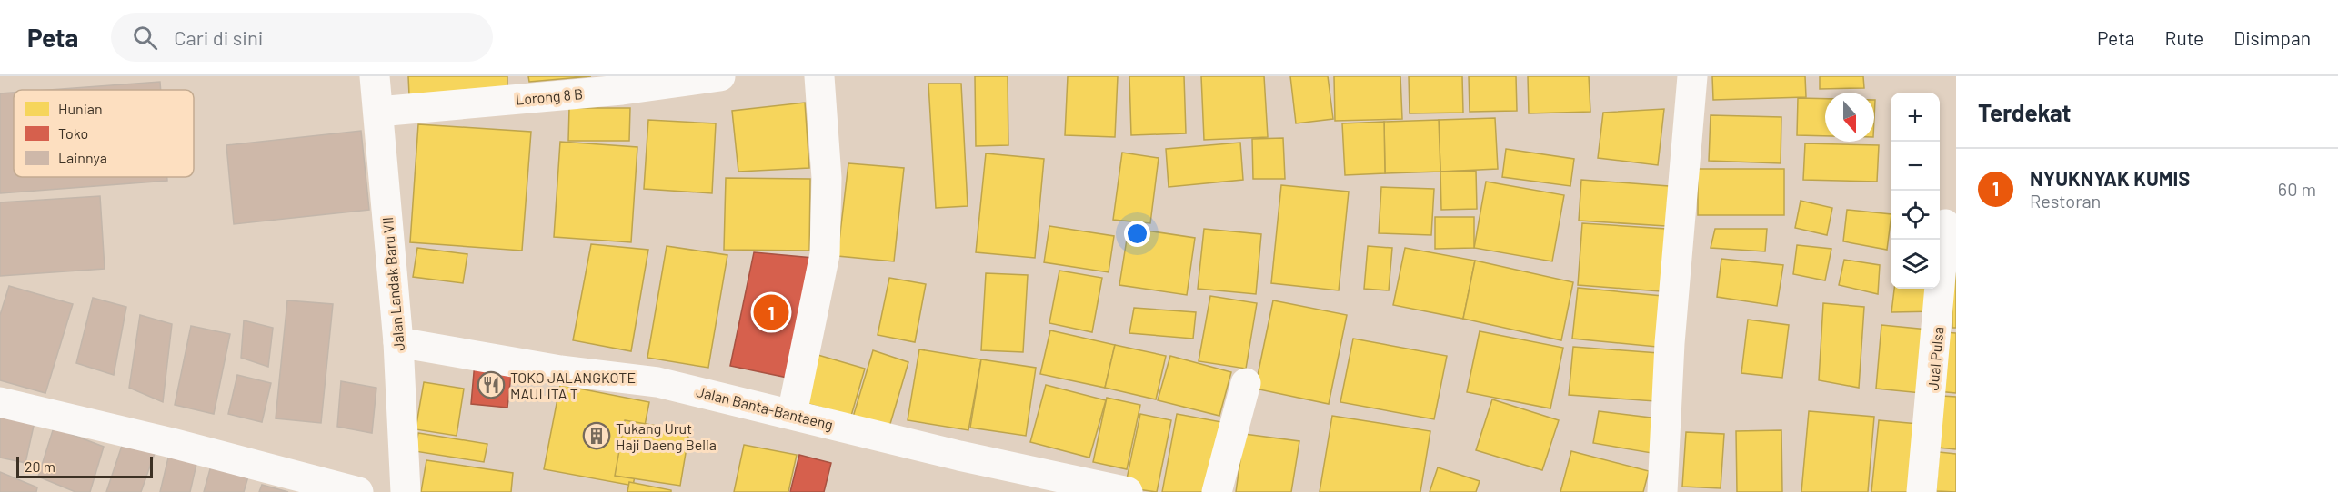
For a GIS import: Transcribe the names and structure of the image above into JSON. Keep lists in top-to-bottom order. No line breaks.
{"streets":{"street":["Lorong 8 B","Jalan Landak Baru VII","Jual Pulsa","Jalan Banta-Bantaeng"]},"crossings":[["Lorong 8 B","Jalan Landak Baru VII"],["Jalan Landak Baru VII","Jalan Banta-Bantaeng"]],"places":{"restaurant":["TOKO JALANGKOTE MAULITA T"],"building":["Tukang Urut Haji Daeng Bella"]},"legend":["Hunian","Toko","Lainnya"],"scale_bar":"20 m","north":"bottom","page":{"header":"Peta","search":"Cari di sini","nav":["Peta","Rute","Disimpan"],"heading":"Terdekat","map_buttons":["+","−"],"list":[{"mark":"1","name":"NYUKNYAK KUMIS","note":"Restoran","value":"60 m"}],"pins":"1","scale":"20 m"}}
